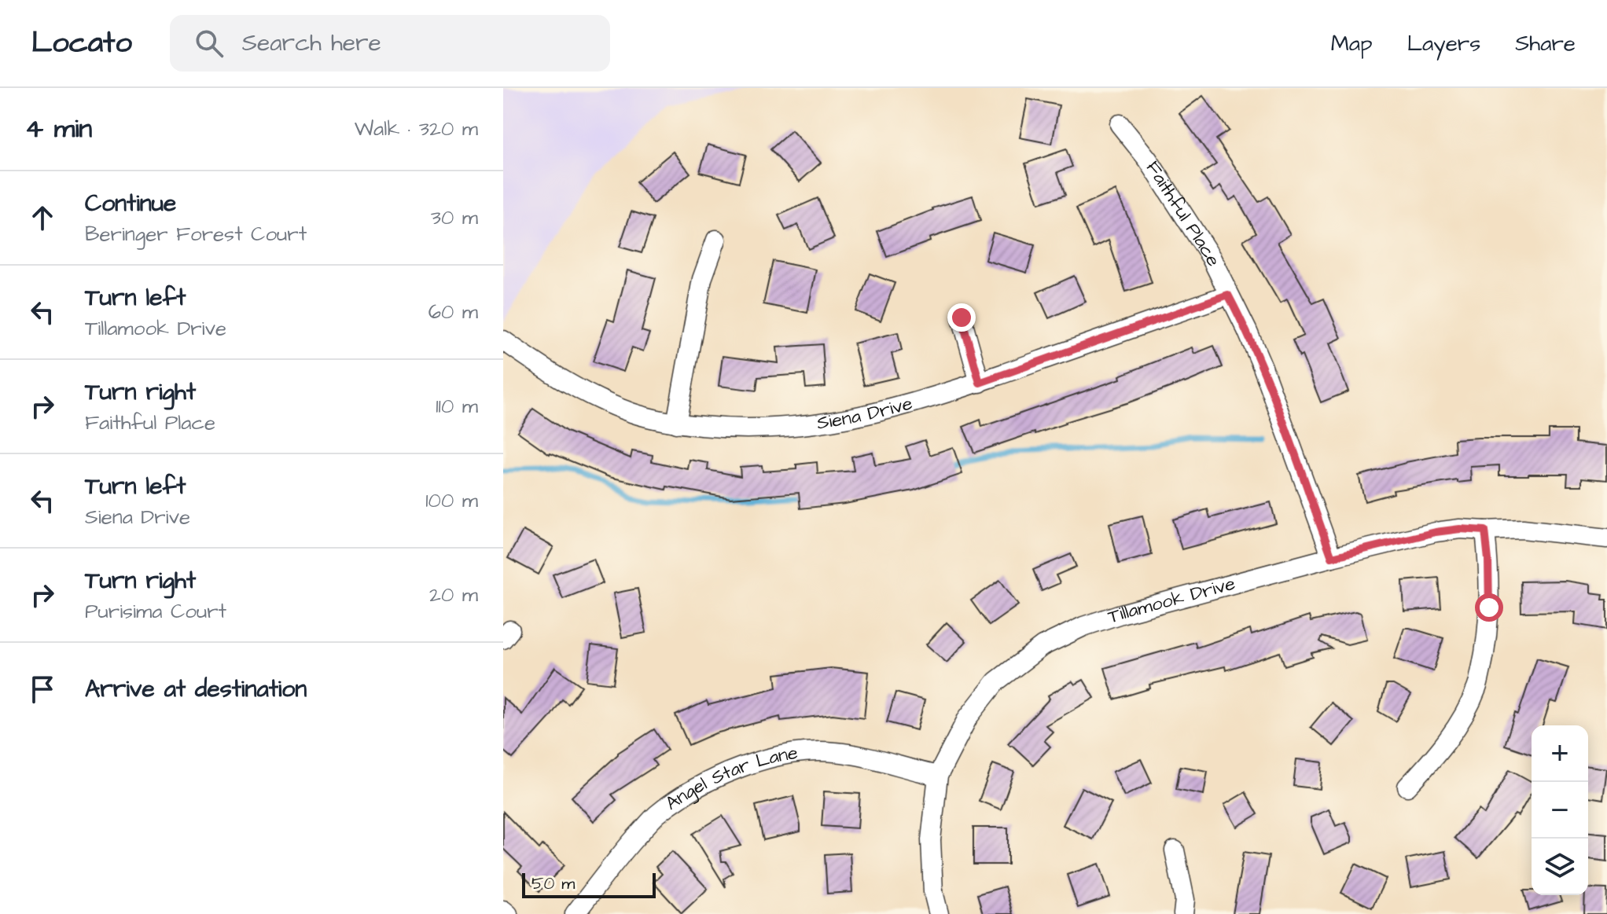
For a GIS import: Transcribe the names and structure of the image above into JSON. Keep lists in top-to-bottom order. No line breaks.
{"streets":{"street":["Faithful Place","Siena Drive","Tillamook Drive","Angel Star Lane"]},"crossings":[["Faithful Place","Siena Drive"],["Faithful Place","Tillamook Drive"],["Tillamook Drive","Angel Star Lane"]],"scale_bar":"50 m","page":{"header":"Locato","search":"Search here","nav":["Map","Layers","Share"],"heading":["4 min","Walk · 320 m"],"list":[["Continue","Beringer Forest Court","30 m"],["Turn left","Tillamook Drive","60 m"],["Turn right","Faithful Place","110 m"],["Turn left","Siena Drive","100 m"],["Turn right","Purisima Court","20 m"],"Arrive at destination"],"map_buttons":["+","−"],"scale":"50 m"}}
